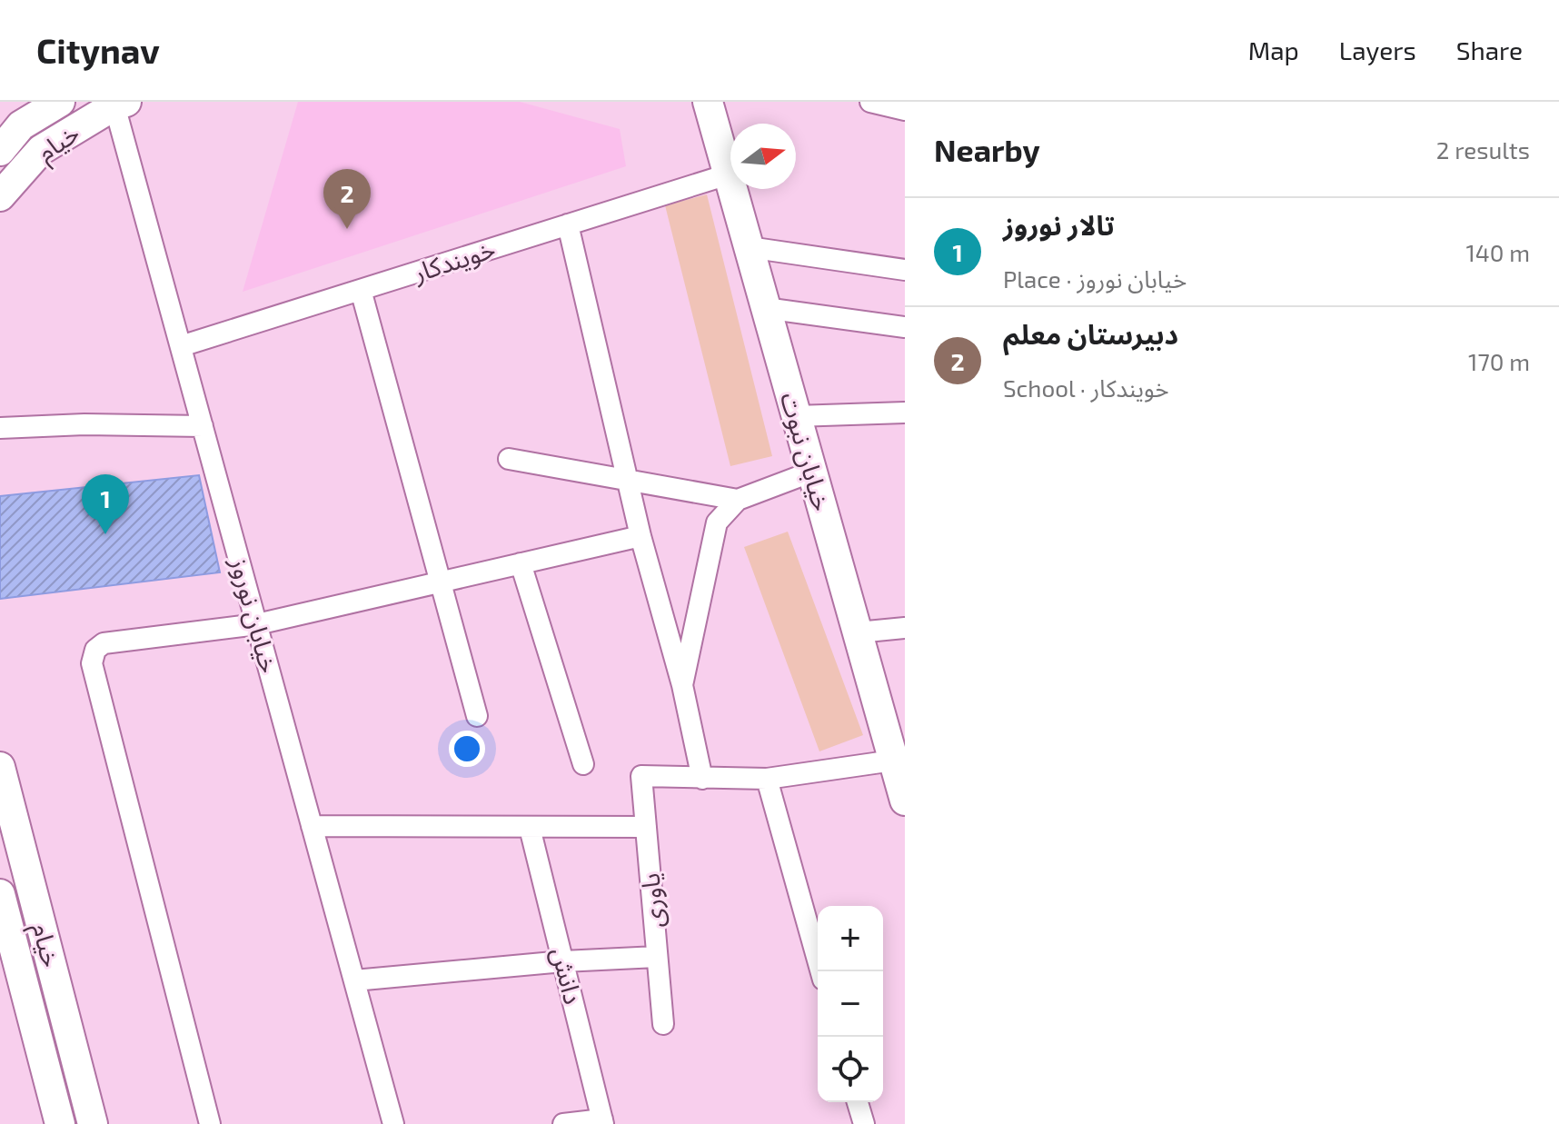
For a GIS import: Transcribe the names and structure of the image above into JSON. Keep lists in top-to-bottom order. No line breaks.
{"streets":{"street":["خیام","خویندکار","خیابان نبوت","خیابان نوروز","یاوری","دانش"]},"crossings":[["خیام","خیابان نوروز"],["خویندکار","خیابان نبوت"],["خویندکار","خیابان نوروز"]],"north":"right","page":{"header":"Citynav","nav":["Map","Layers","Share"],"heading":["Nearby","2 results"],"pins":["2","1"],"list":[{"mark":"1","name":"تالار نوروز","note":"Place · خیابان نوروز","value":"140 m"},{"mark":"2","name":"دبیرستان معلم","note":"School · خویندکار","value":"170 m"}],"map_buttons":["+","−"]}}
